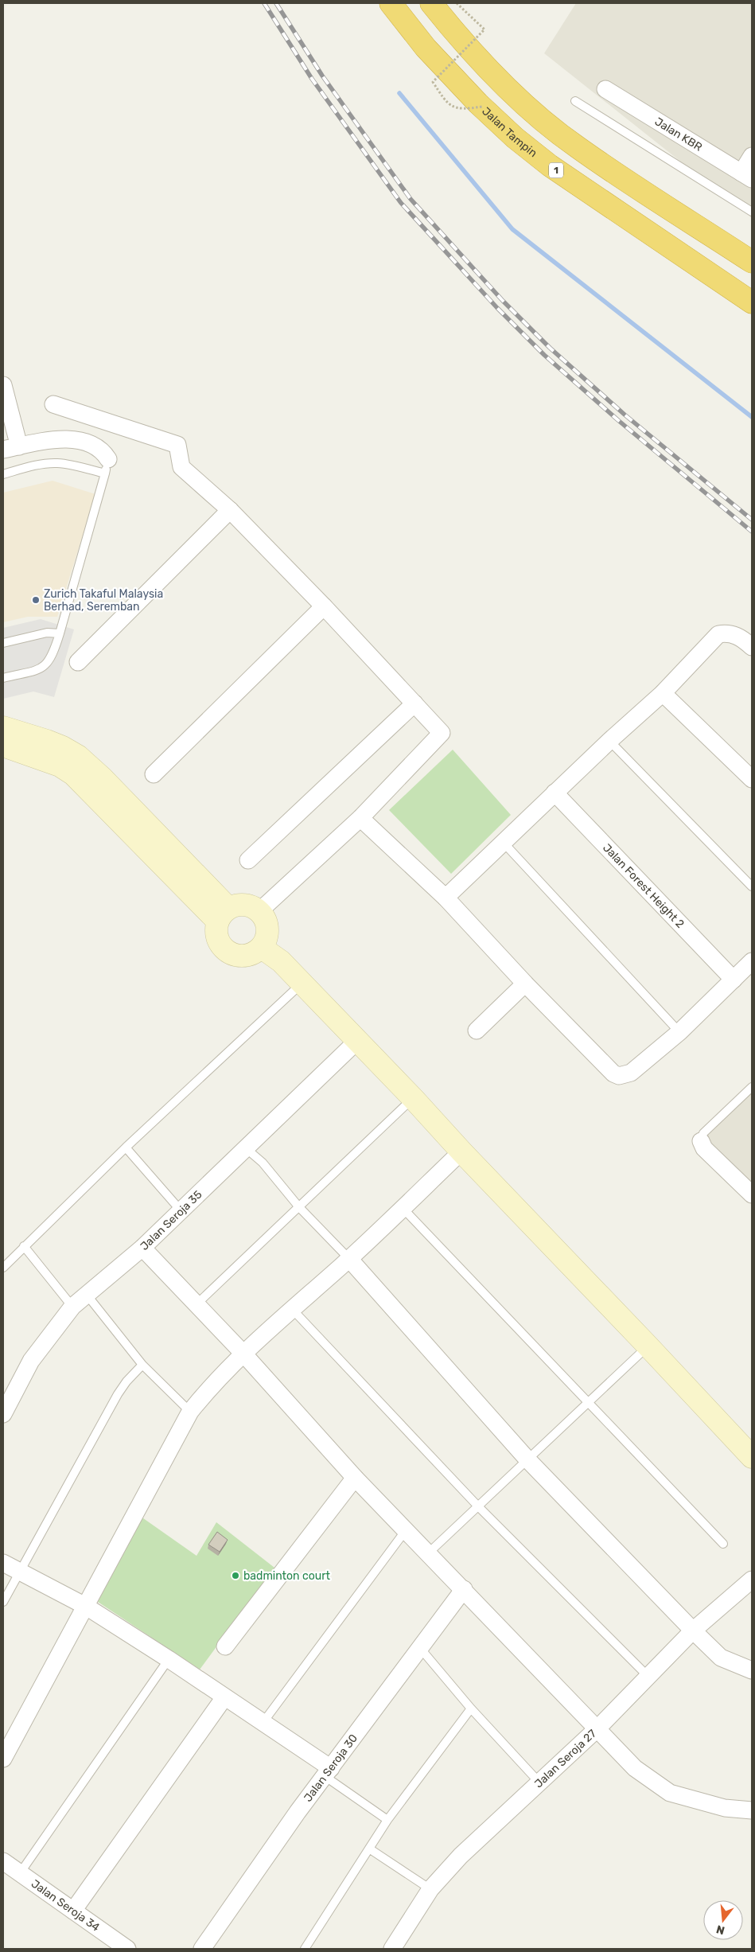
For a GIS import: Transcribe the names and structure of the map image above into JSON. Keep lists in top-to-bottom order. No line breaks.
{"streets":{"highway":["Jalan Tampin","1"],"street":["Jalan KBR","Jalan Forest Height 2","Jalan Seroja 35","Jalan Seroja 27","Jalan Seroja 30","Jalan Seroja 34"]},"places":["Zurich Takaful Malaysia Berhad, Seremban","badminton court"],"north":"bottom"}
